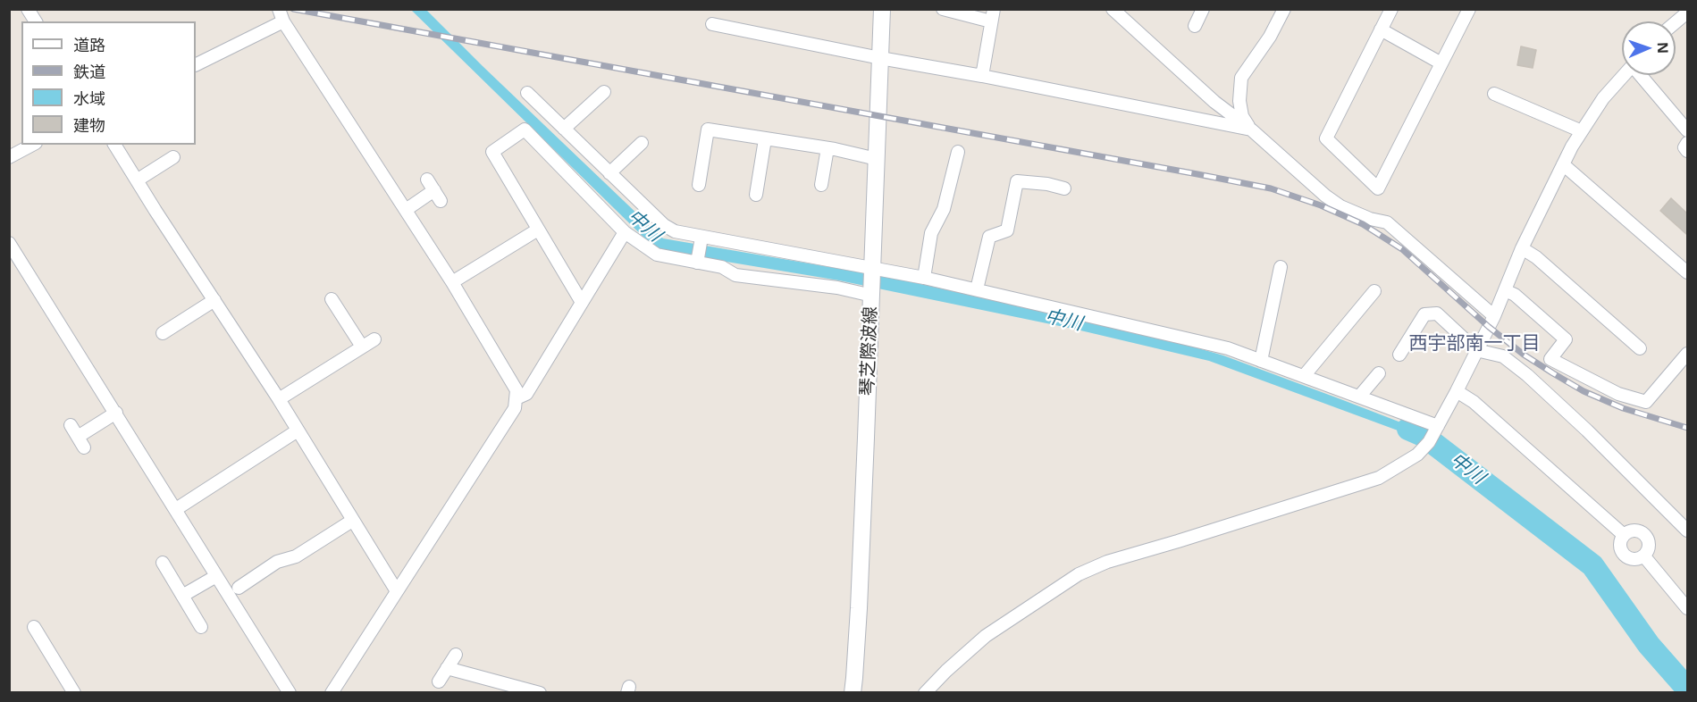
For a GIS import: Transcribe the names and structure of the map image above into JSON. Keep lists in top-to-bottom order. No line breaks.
{"streets":{"main road":["琴芝際波線"]},"districts":["西宇部南一丁目"],"water":["中川"],"legend":["道路","鉄道","水域","建物"],"north":"right"}
